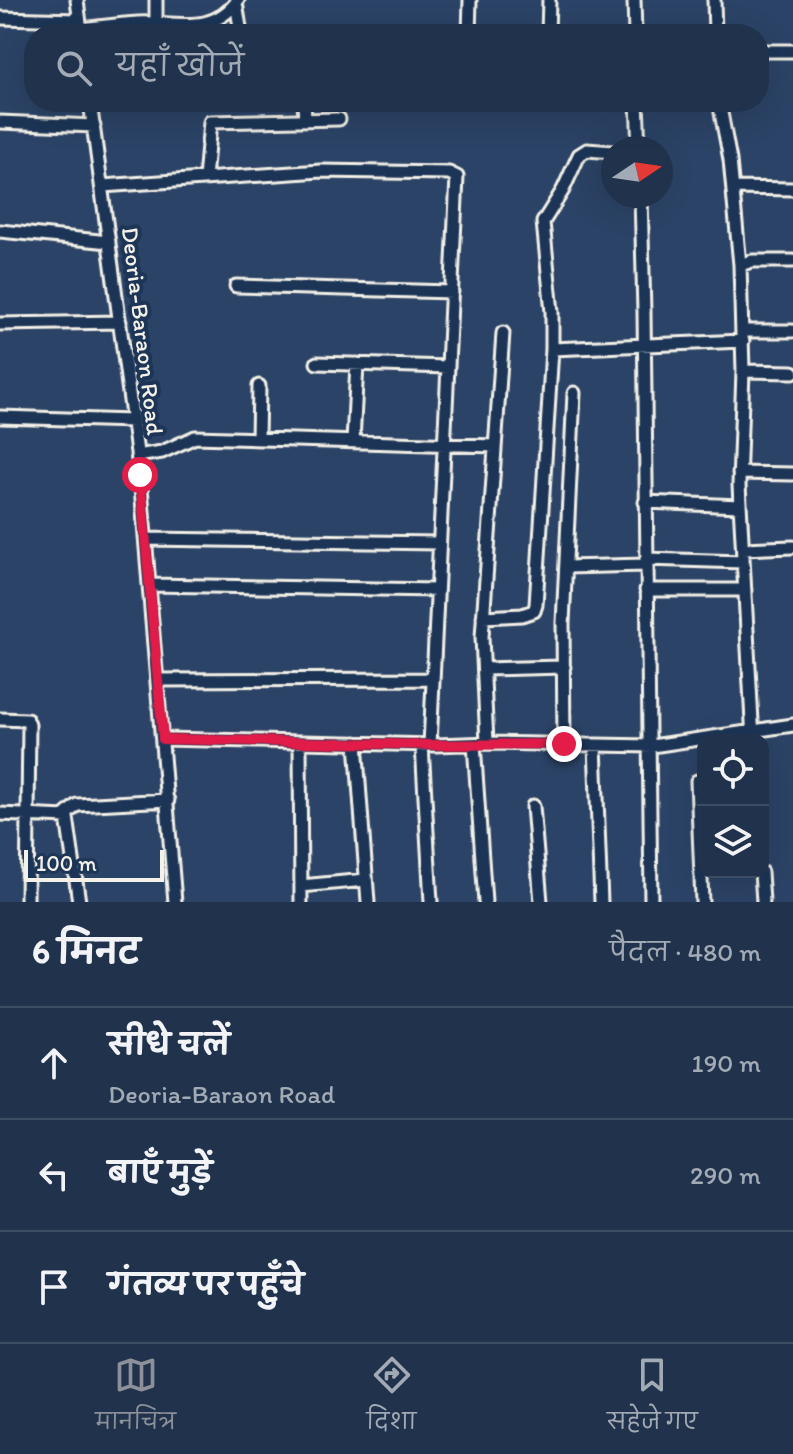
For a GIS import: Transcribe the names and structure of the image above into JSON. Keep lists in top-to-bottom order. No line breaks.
{"streets":{"street":["Deoria-Baraon Road"]},"scale_bar":"100 m","north":"right","page":{"search":"यहाँ खोजें","scale":"100 m","heading":["6 मिनट","पैदल · 480 m"],"list":[["सीधे चलें","Deoria-Baraon Road","190 m"],["बाएँ मुड़ें","290 m"],"गंतव्य पर पहुँचे"],"nav":["मानचित्र","दिशा","सहेजे गए"]}}
